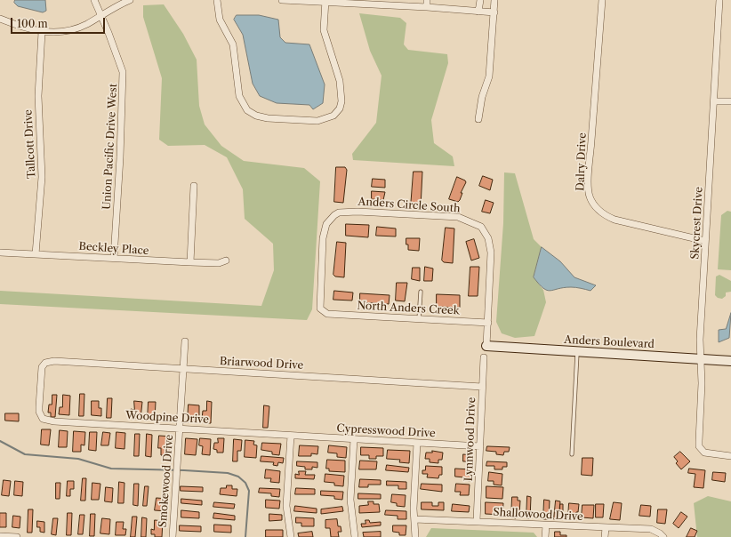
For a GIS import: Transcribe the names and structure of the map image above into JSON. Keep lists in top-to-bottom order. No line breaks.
{"streets":{"street":["Tallcott Drive","Union Pacific Drive West","Dalry Drive","Anders Circle South","Skycrest Drive","Beckley Place","North Anders Creek","Anders Boulevard","Briarwood Drive","Woodpine Drive","Cypresswood Drive","Lynnwood Drive","Smokewood Drive","Shallowood Drive"]},"crossings":[["Tallcott Drive","Beckley Place"],["Union Pacific Drive West","Beckley Place"],["Dalry Drive","Skycrest Drive"],["Anders Circle South","North Anders Creek"],["Skycrest Drive","Anders Boulevard"],["Briarwood Drive","Woodpine Drive"],["Briarwood Drive","Lynnwood Drive"],["Briarwood Drive","Smokewood Drive"],["Woodpine Drive","Cypresswood Drive"],["Woodpine Drive","Smokewood Drive"],["Cypresswood Drive","Lynnwood Drive"],["Lynnwood Drive","Shallowood Drive"]],"scale_bar":"100 m"}
